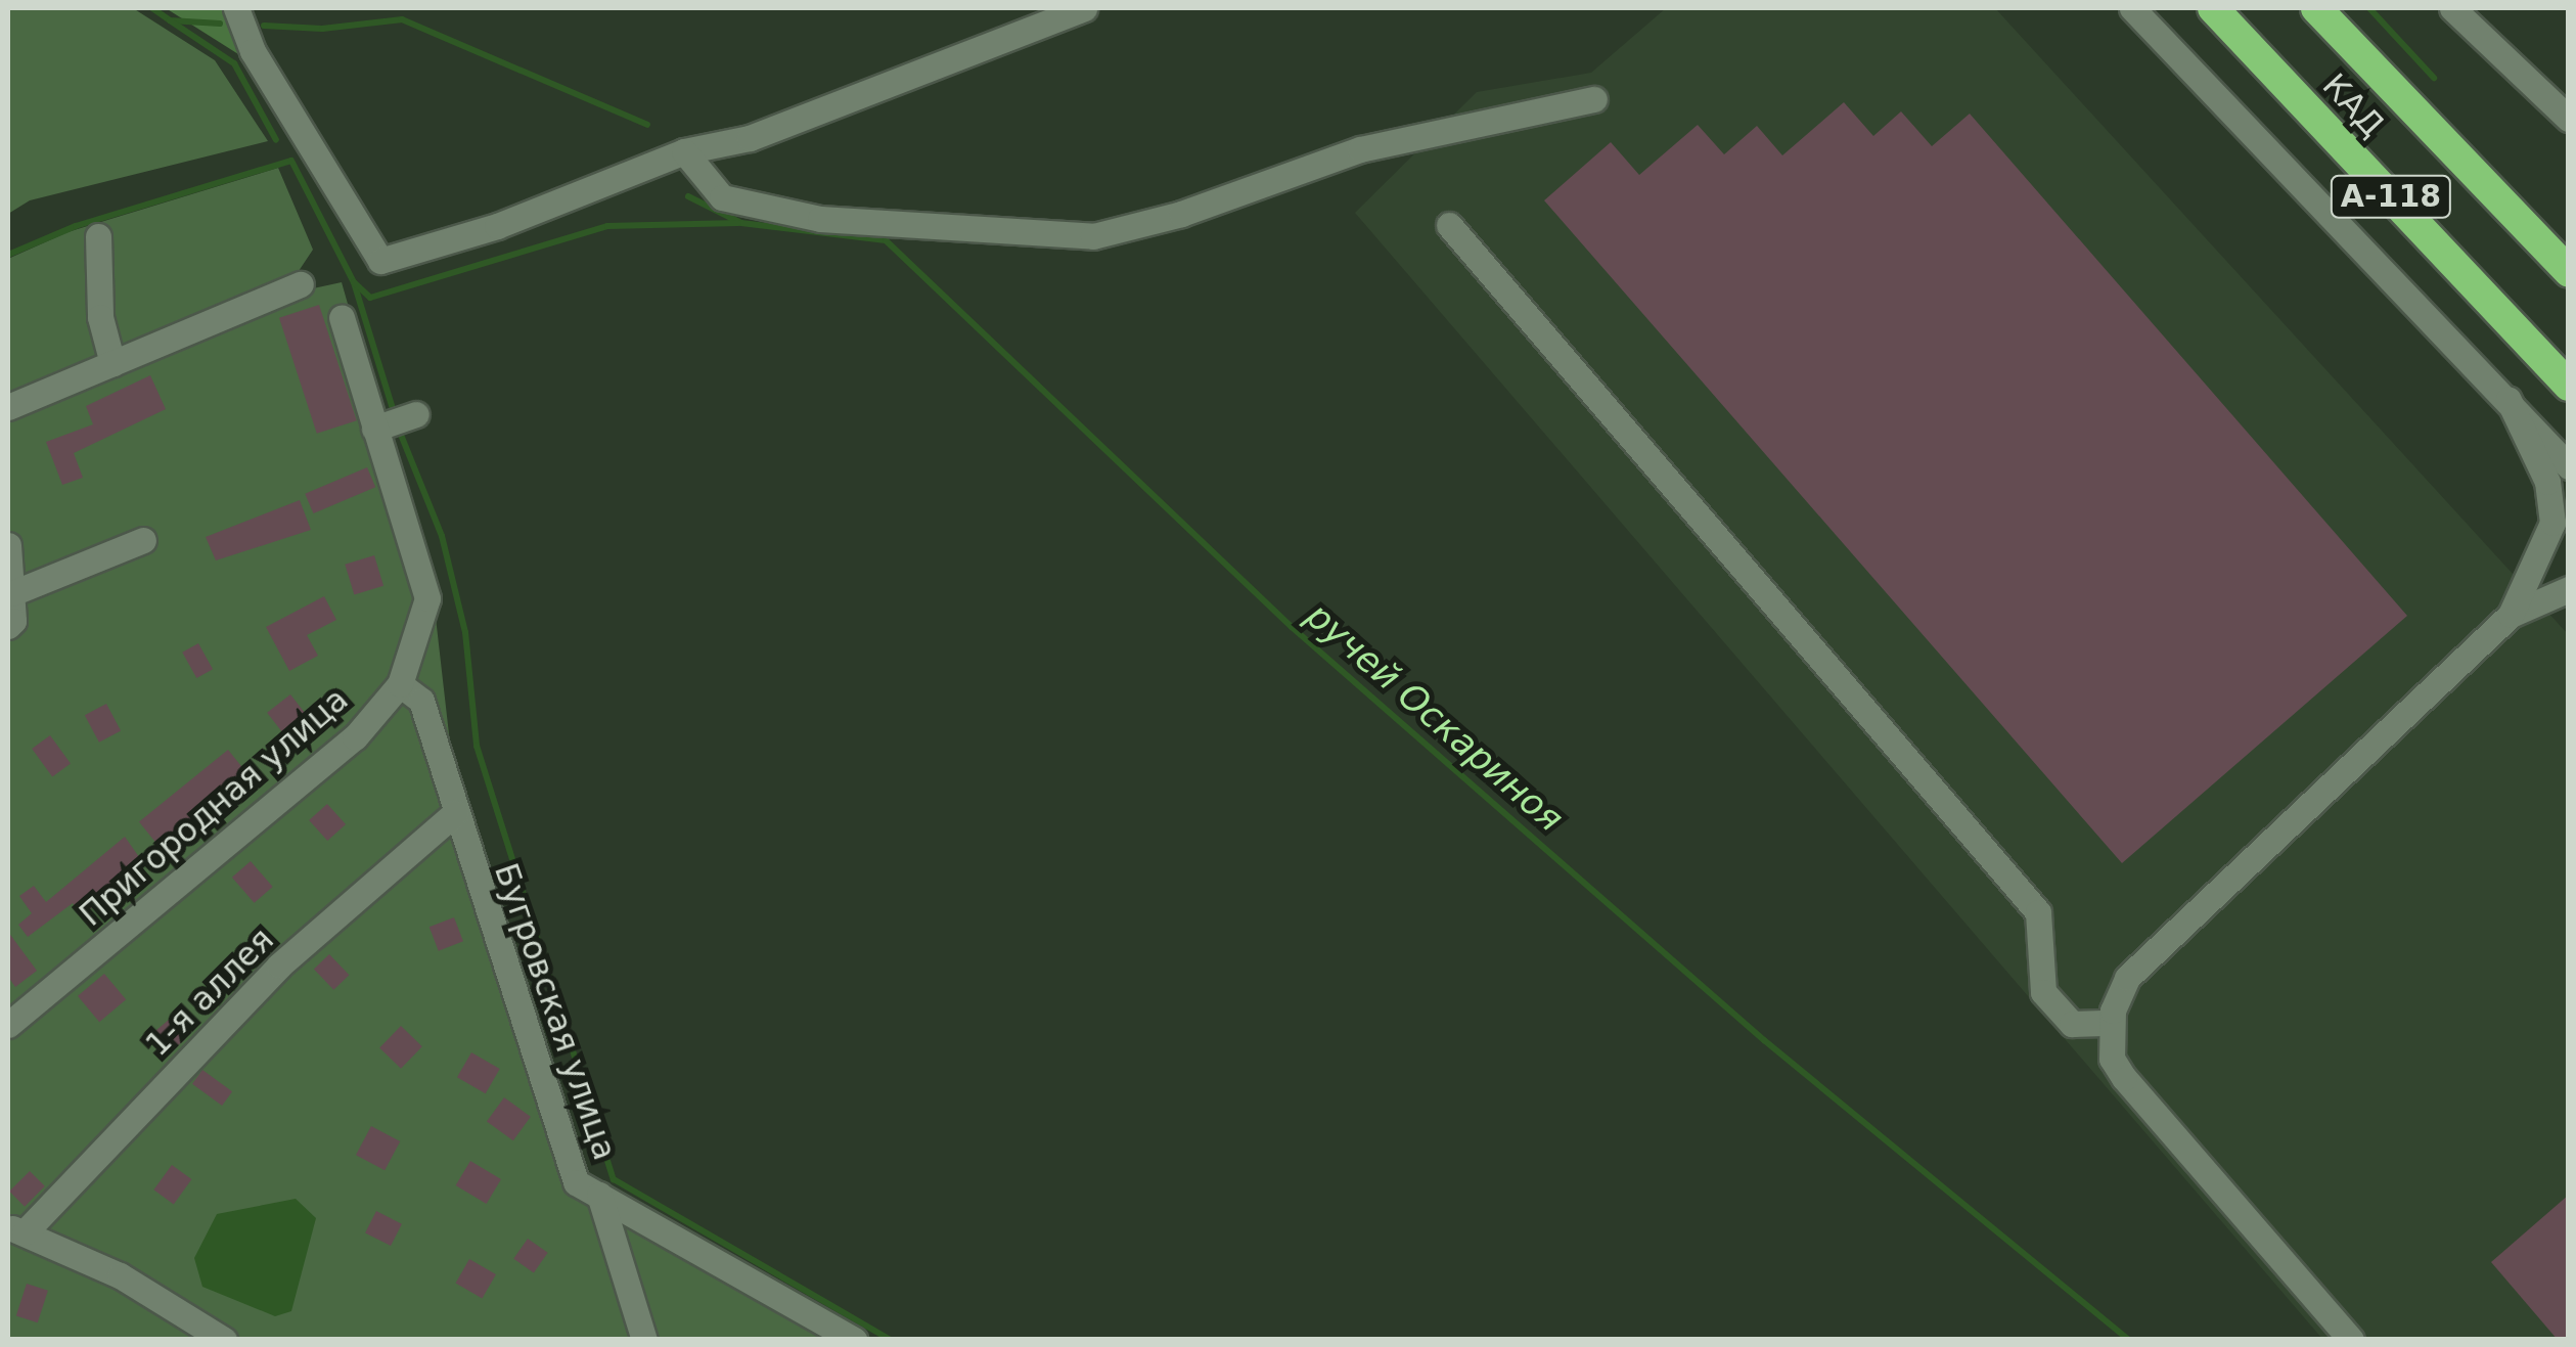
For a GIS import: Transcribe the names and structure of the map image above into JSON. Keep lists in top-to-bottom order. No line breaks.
{"streets":{"highway":["КАД","А-118"],"street":["Пригородная улица","1-я аллея","Бугровская улица"]},"crossings":[["Пригородная улица","Бугровская улица"],["1-я аллея","Бугровская улица"]],"water":["ручей Оскариноя"]}
